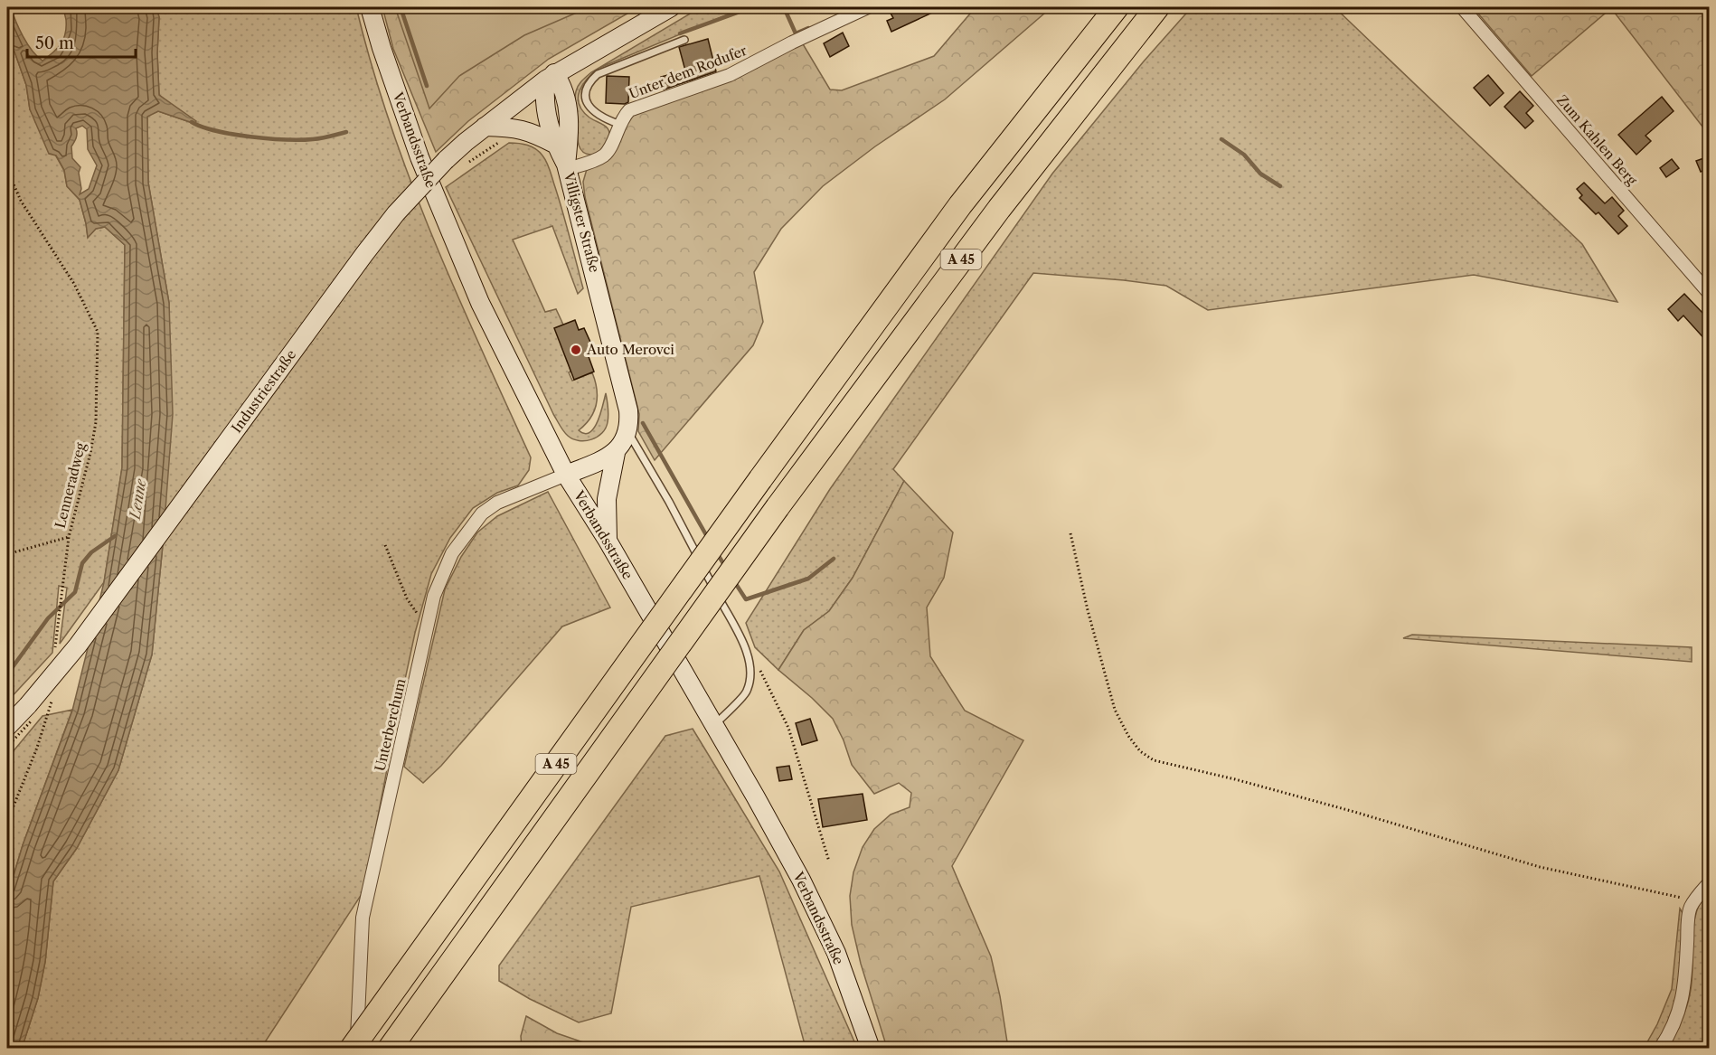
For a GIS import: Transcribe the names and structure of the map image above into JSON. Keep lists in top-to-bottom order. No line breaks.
{"streets":{"highway":["A 45"],"main road":["Verbandsstraße","Villigster Straße","Industriestraße"],"street":["Unter dem Rodufer","Zum Kahlen Berg","Unterberchum"],"path":["Lenneradweg"]},"crossings":[["Unter dem Rodufer","Villigster Straße"],["Verbandsstraße","Unterberchum"],["Villigster Straße","Industriestraße"]],"water":["Lenne"],"places":["Auto Merovci"],"scale_bar":"50 m"}
